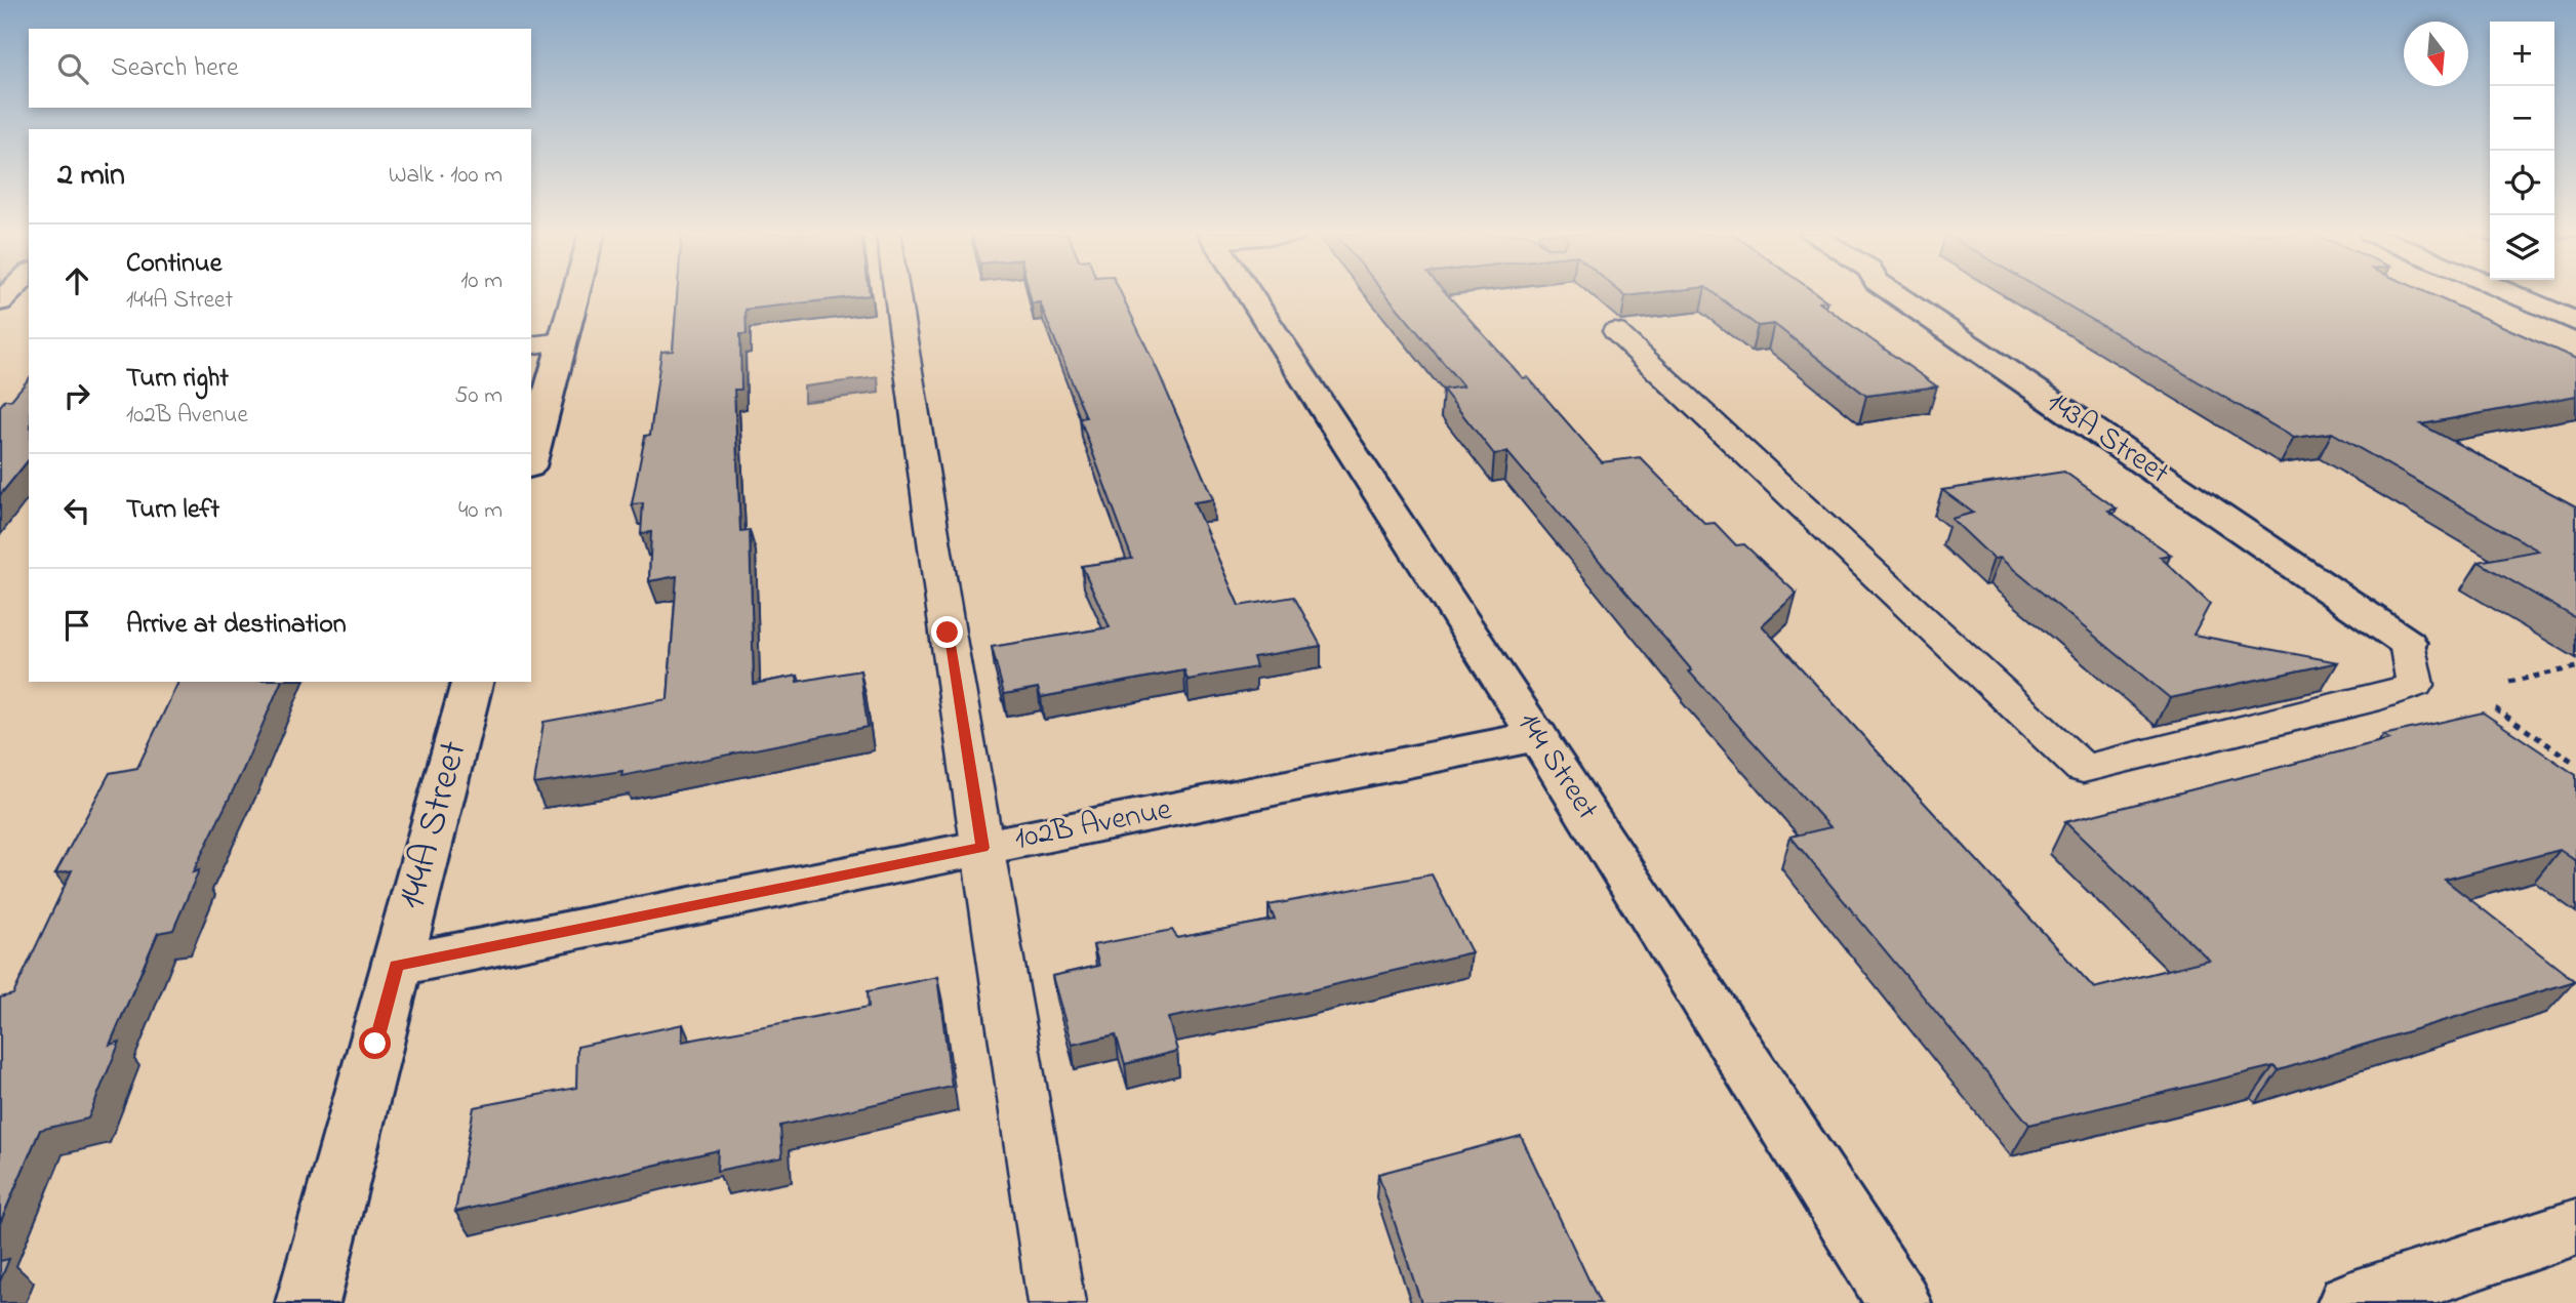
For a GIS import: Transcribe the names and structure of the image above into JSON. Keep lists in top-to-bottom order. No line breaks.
{"streets":{"street":["143A Street","144 Street","144A Street","102B Avenue"]},"crossings":[["144 Street","102B Avenue"],["144A Street","102B Avenue"]],"north":"bottom","page":{"map_buttons":["+","−"],"search":"Search here","heading":["2 min","Walk · 100 m"],"list":[["Continue","144A Street","10 m"],["Turn right","102B Avenue","50 m"],["Turn left","40 m"],"Arrive at destination"]}}
